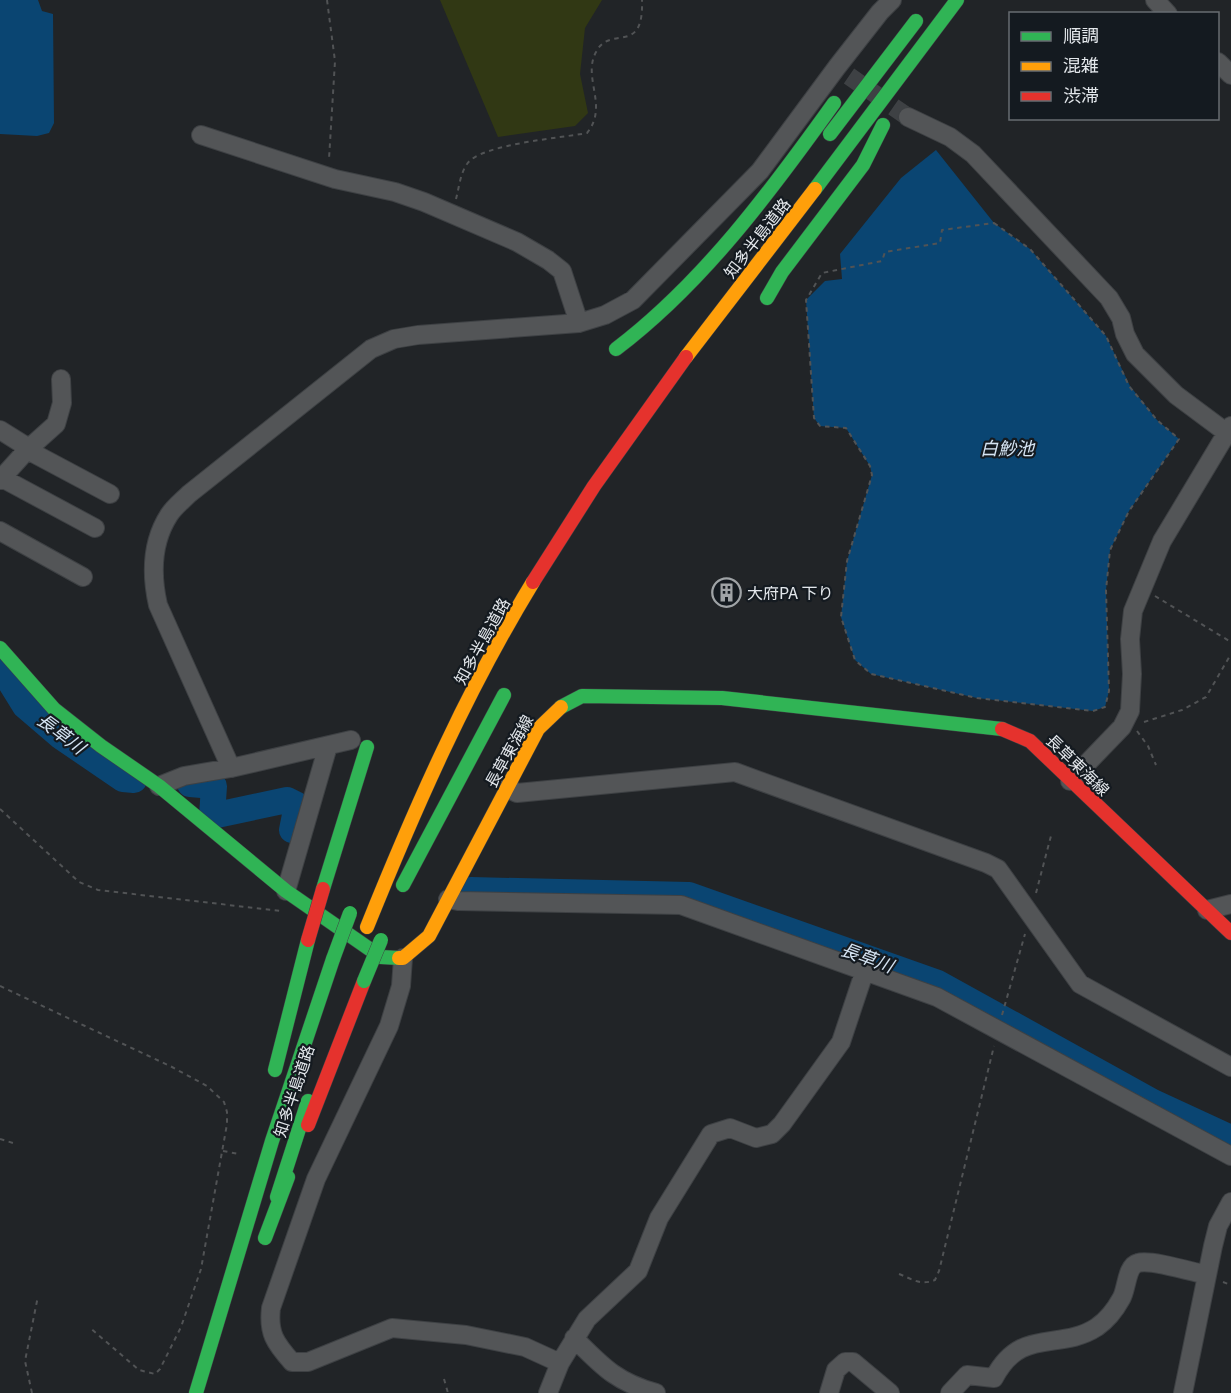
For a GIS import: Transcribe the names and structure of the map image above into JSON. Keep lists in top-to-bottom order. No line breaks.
{"streets":{"main road":["知多半島道路","長草東海線"]},"water":["白魦池","長草川"],"places":{"building":["大府PA 下り"]},"legend":["順調","混雑","渋滞"]}
